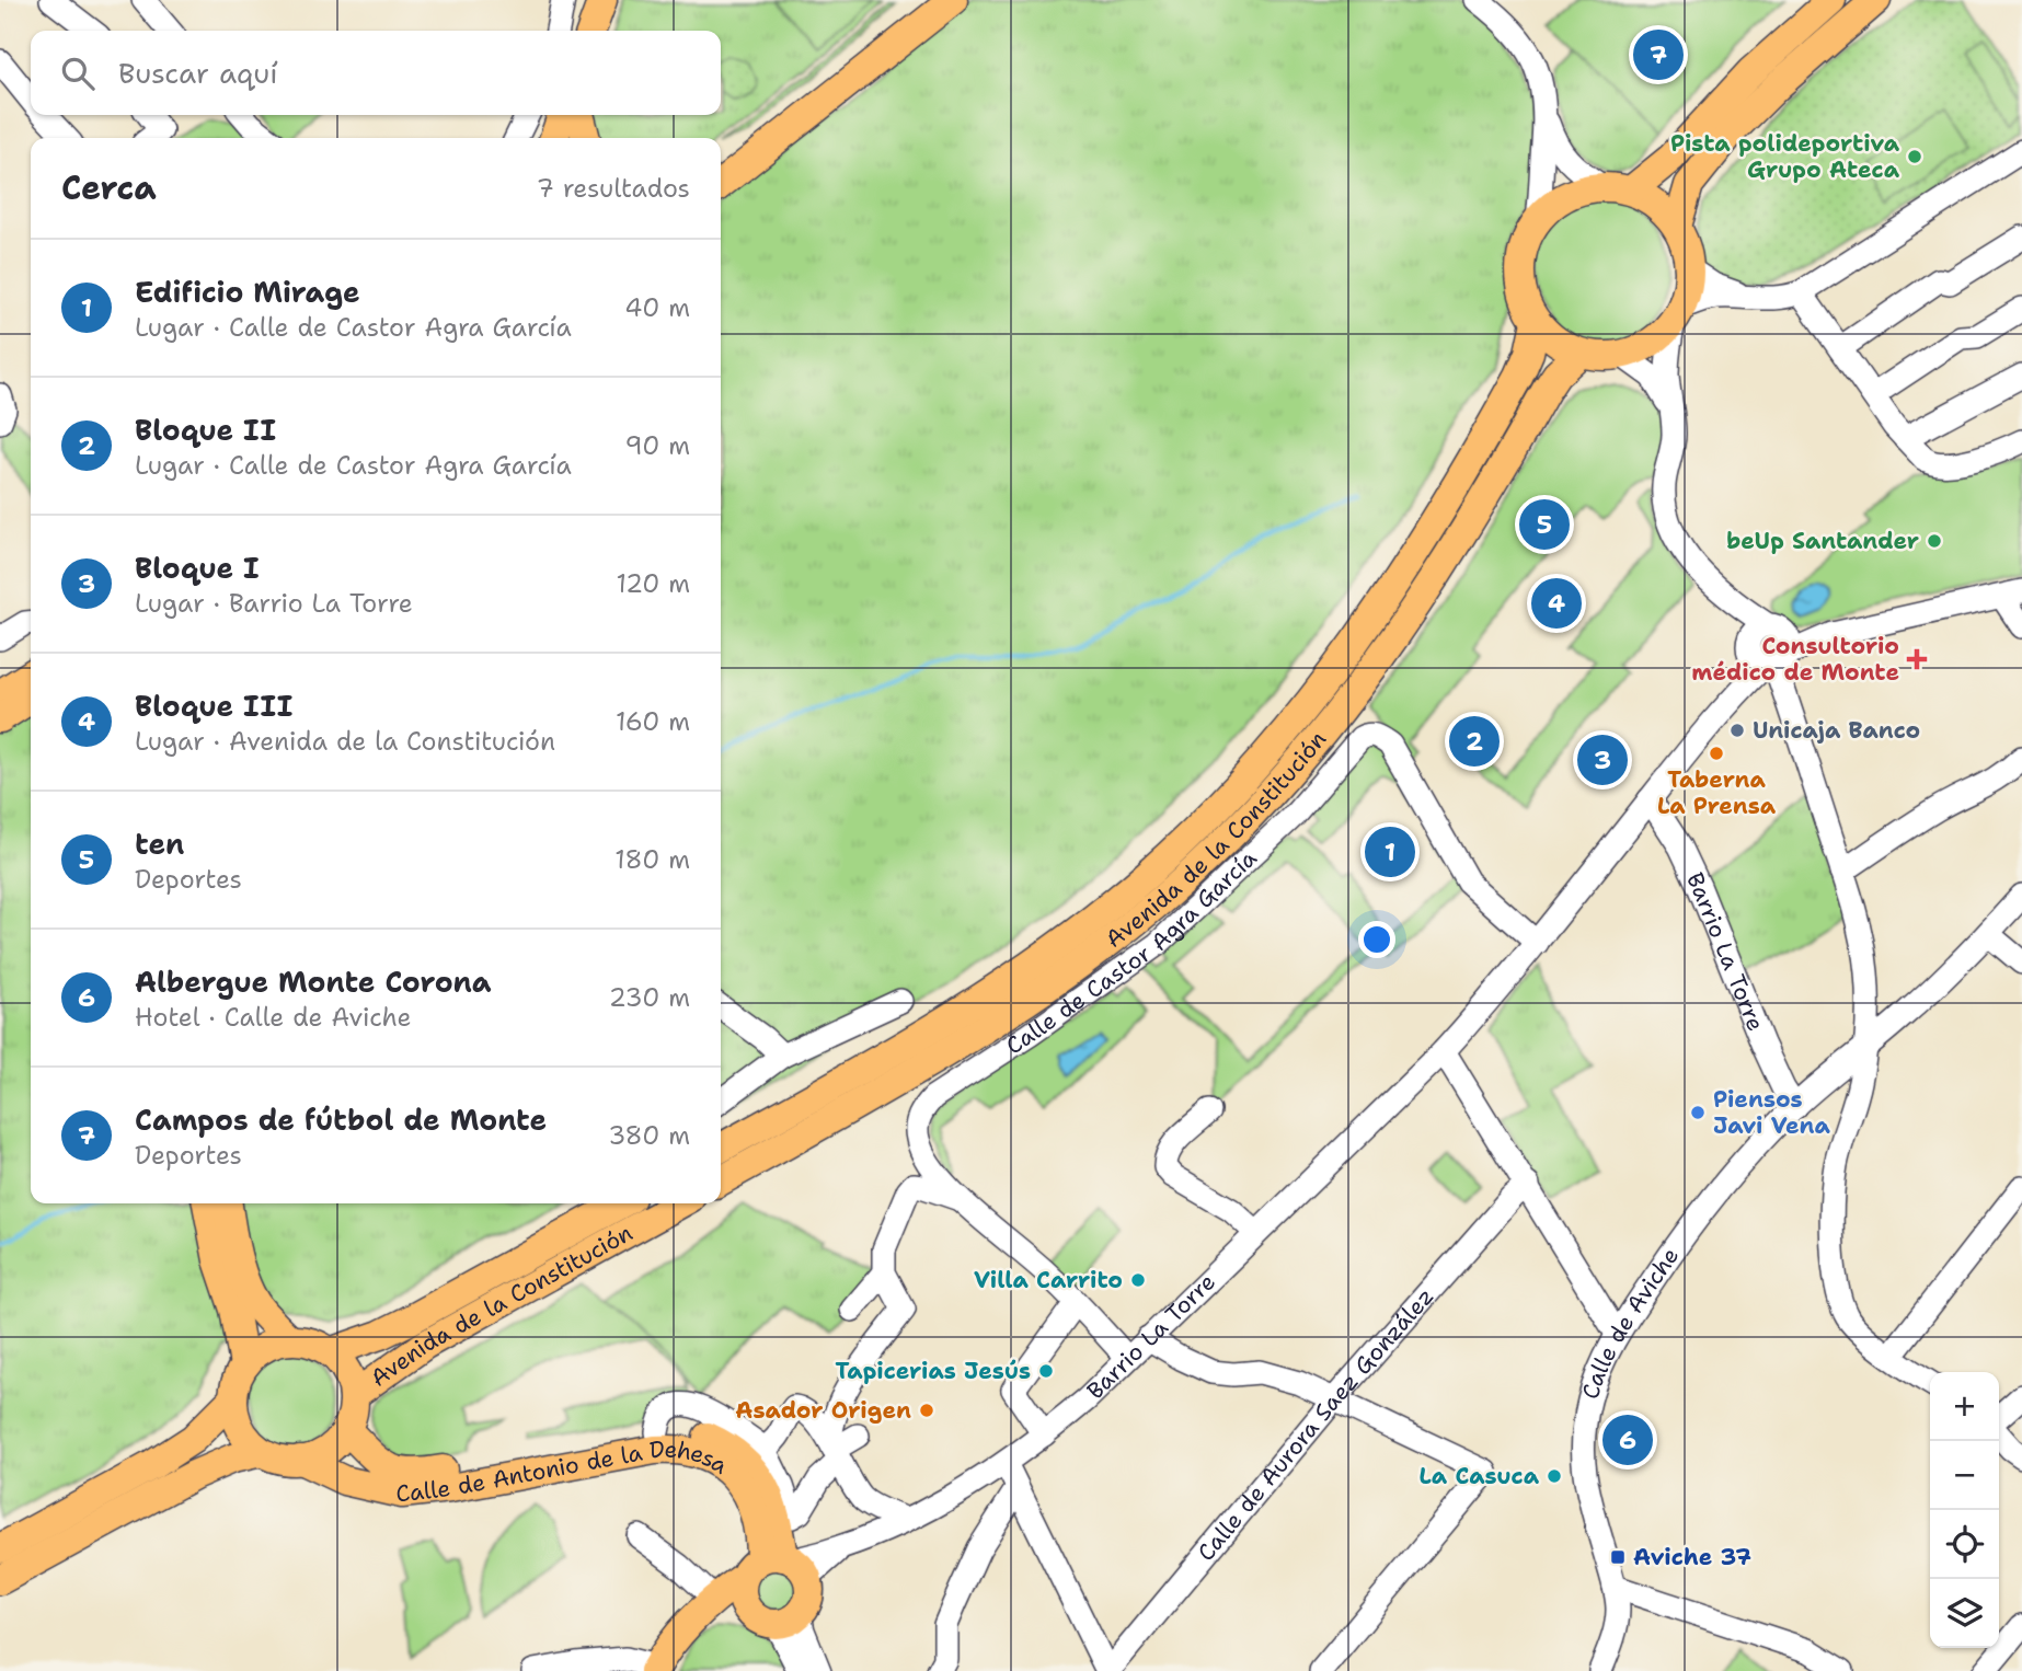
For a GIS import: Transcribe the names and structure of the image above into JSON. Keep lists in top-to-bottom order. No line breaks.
{"streets":{"main road":["Avenida de la Constitución","Barrio La Torre","Calle de Antonio de la Dehesa"],"street":["Calle de Castor Agra García","Calle de Aviche","Calle de Aurora Saez González"]},"crossings":[["Avenida de la Constitución","Calle de Antonio de la Dehesa"],["Calle de Castor Agra García","Barrio La Torre"],["Barrio La Torre","Calle de Aviche"],["Barrio La Torre","Calle de Antonio de la Dehesa"]],"places":{"other":["Pista polideportiva Grupo Ateca","beUp Santander","Unicaja Banco","Taberna La Prensa","Piensos Javi Vena","Villa Carrito","Tapicerias Jesús","Asador Origen","La Casuca"],"health":["Consultorio médico de Monte"],"transit":["Aviche 37"]},"page":{"pins":["7","5","4","2","3","1","6"],"search":"Buscar aquí","heading":["Cerca","7 resultados"],"list":[{"mark":"1","name":"Edificio Mirage","note":"Lugar · Calle de Castor Agra García","value":"40 m"},{"mark":"2","name":"Bloque II","note":"Lugar · Calle de Castor Agra García","value":"90 m"},{"mark":"3","name":"Bloque I","note":"Lugar · Barrio La Torre","value":"120 m"},{"mark":"4","name":"Bloque III","note":"Lugar · Avenida de la Constitución","value":"160 m"},{"mark":"5","name":"ten","note":"Deportes","value":"180 m"},{"mark":"6","name":"Albergue Monte Corona","note":"Hotel · Calle de Aviche","value":"230 m"},{"mark":"7","name":"Campos de fútbol de Monte","note":"Deportes","value":"380 m"}],"map_buttons":["+","−"]}}
